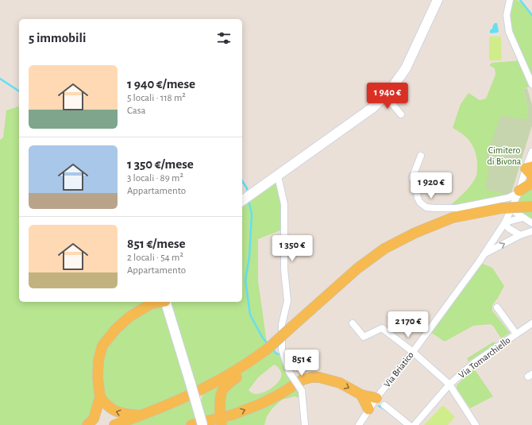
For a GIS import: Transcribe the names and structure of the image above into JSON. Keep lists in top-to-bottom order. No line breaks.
{"streets":{"street":["Via Tomarchiello","Via Briatico"]},"parks":["Cimitero di Bivona"],"page":{"heading":"5 immobili","list":[{"name":"1 940 €/mese","note":"5 locali · 118 m² · Casa"},{"name":"1 350 €/mese","note":"3 locali · 89 m² · Appartamento"},{"name":"851 €/mese","note":"2 locali · 54 m² · Appartamento"}],"price":["1 940 €","1 920 €","1 350 €","2 170 €","851 €"]}}
